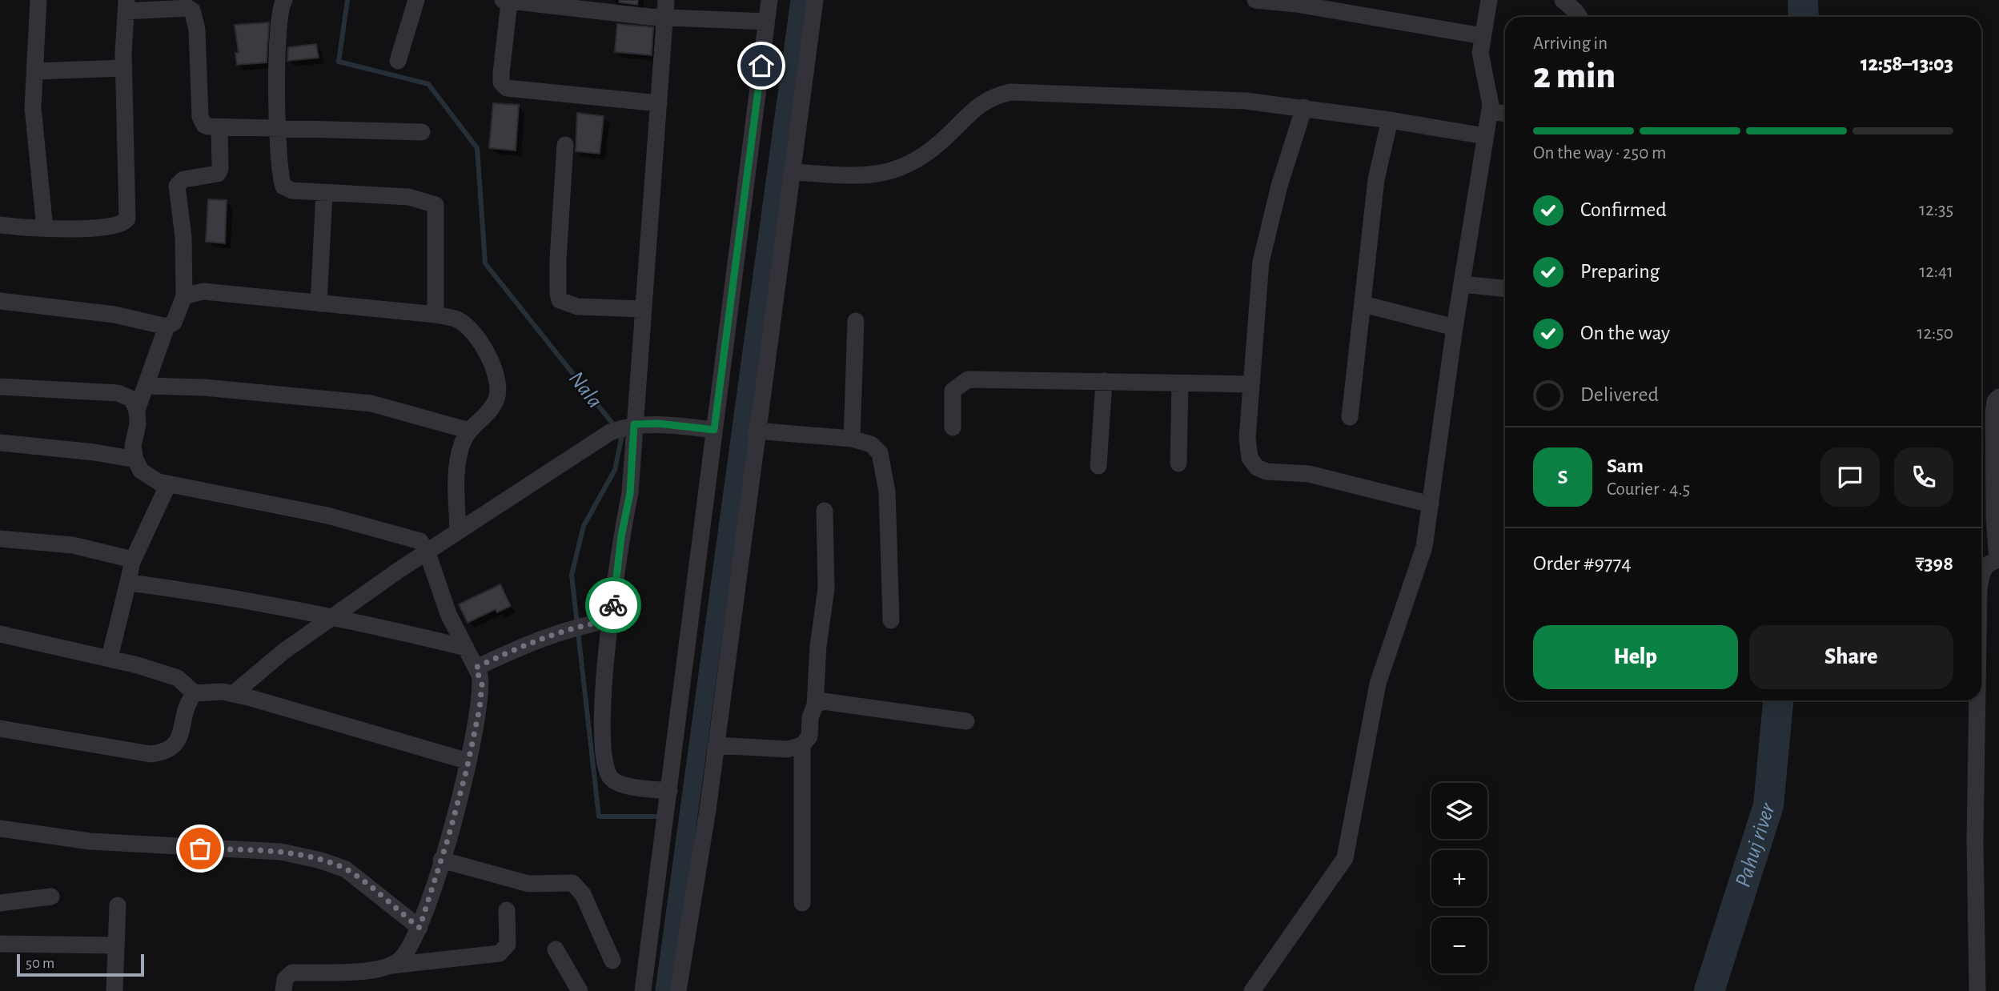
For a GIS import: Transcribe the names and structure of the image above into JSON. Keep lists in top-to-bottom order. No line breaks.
{"water":["Nala","Pahuj river"],"scale_bar":"50 m","page":{"heading":["2 min","Arriving in","12:58–13:03"],"panel":["Sam","Courier · 4.5","Order #9774","₹398"],"bar":"On the way · 250 m","list":[["Confirmed","12:35"],["Preparing","12:41"],["On the way","12:50"],"Delivered"],"round":"S","buttons":["Help","Share"],"map_buttons":["+","−"],"scale":"50 m"}}
